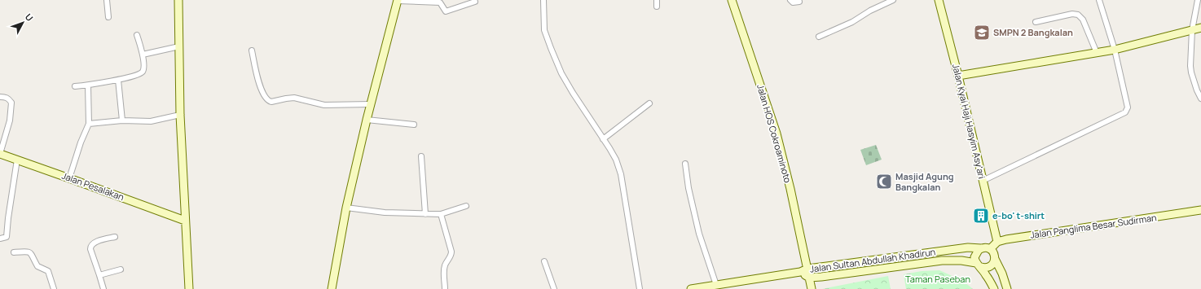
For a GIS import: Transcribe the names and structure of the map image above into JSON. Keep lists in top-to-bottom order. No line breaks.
{"streets":{"street":["Jalan Kyai Haji Hasyim Asy'ari","Jalan HOS Cokroaminoto","Jalan Pesalakan","Jalan Panglima Besar Sudirman","Jalan Sultan Abdullah Khadirun"]},"crossings":[["Jalan Kyai Haji Hasyim Asy'ari","Jalan Panglima Besar Sudirman"],["Jalan HOS Cokroaminoto","Jalan Sultan Abdullah Khadirun"]],"parks":["Taman Paseban"],"places":{"school or university":["SMPN 2 Bangkalan"],"mosque":["Masjid Agung Bangkalan"],"building":["e-bo' t-shirt"]},"north":"top right"}
